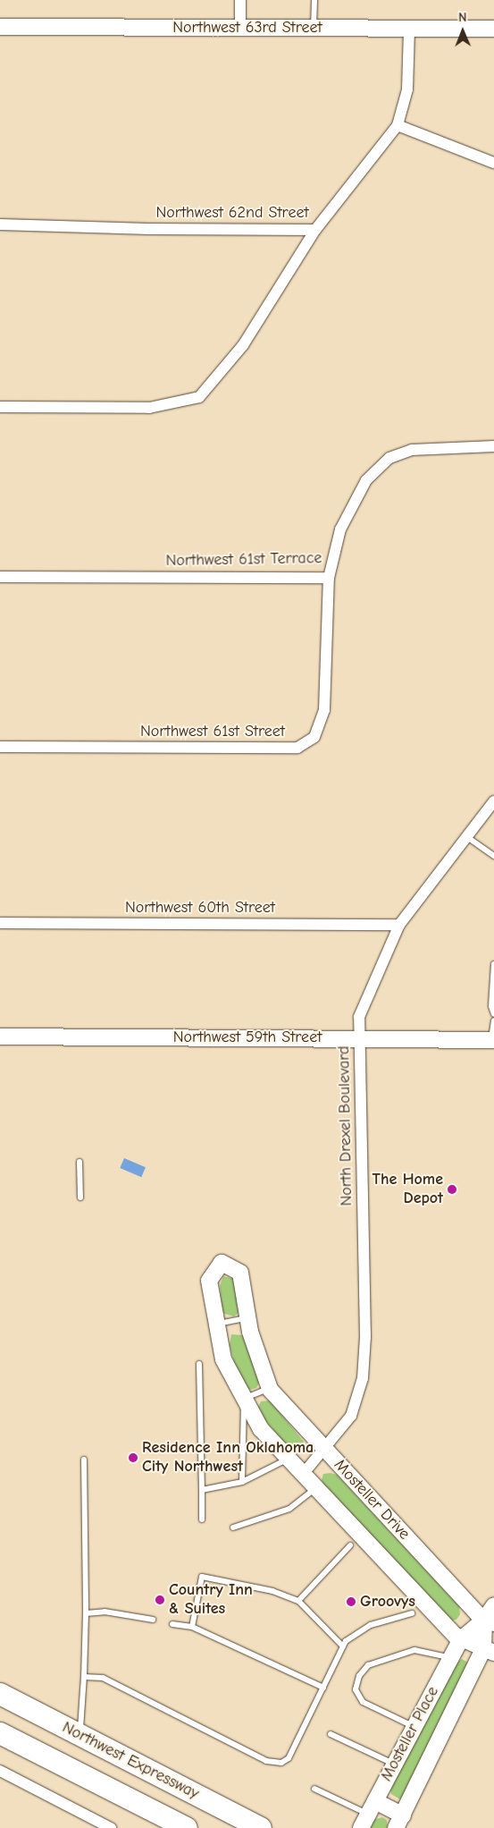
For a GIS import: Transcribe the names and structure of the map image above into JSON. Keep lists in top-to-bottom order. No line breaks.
{"streets":{"highway":["Northwest Expressway"],"street":["Northwest 63rd Street","Northwest 62nd Street","Northwest 61st Terrace","Northwest 61st Street","Northwest 60th Street","Northwest 59th Street","North Drexel Boulevard","Mosteller Drive","Mosteller Place"]},"crossings":[["Northwest 63rd Street","Northwest 62nd Street"],["Northwest 61st Terrace","Northwest 61st Street"],["Northwest 60th Street","North Drexel Boulevard"],["Northwest 59th Street","North Drexel Boulevard"],["North Drexel Boulevard","Mosteller Drive"],["Mosteller Drive","Mosteller Place"]],"places":["The Home Depot","Residence Inn Oklahoma City Northwest","Country Inn & Suites","Groovys"],"north":"top"}
